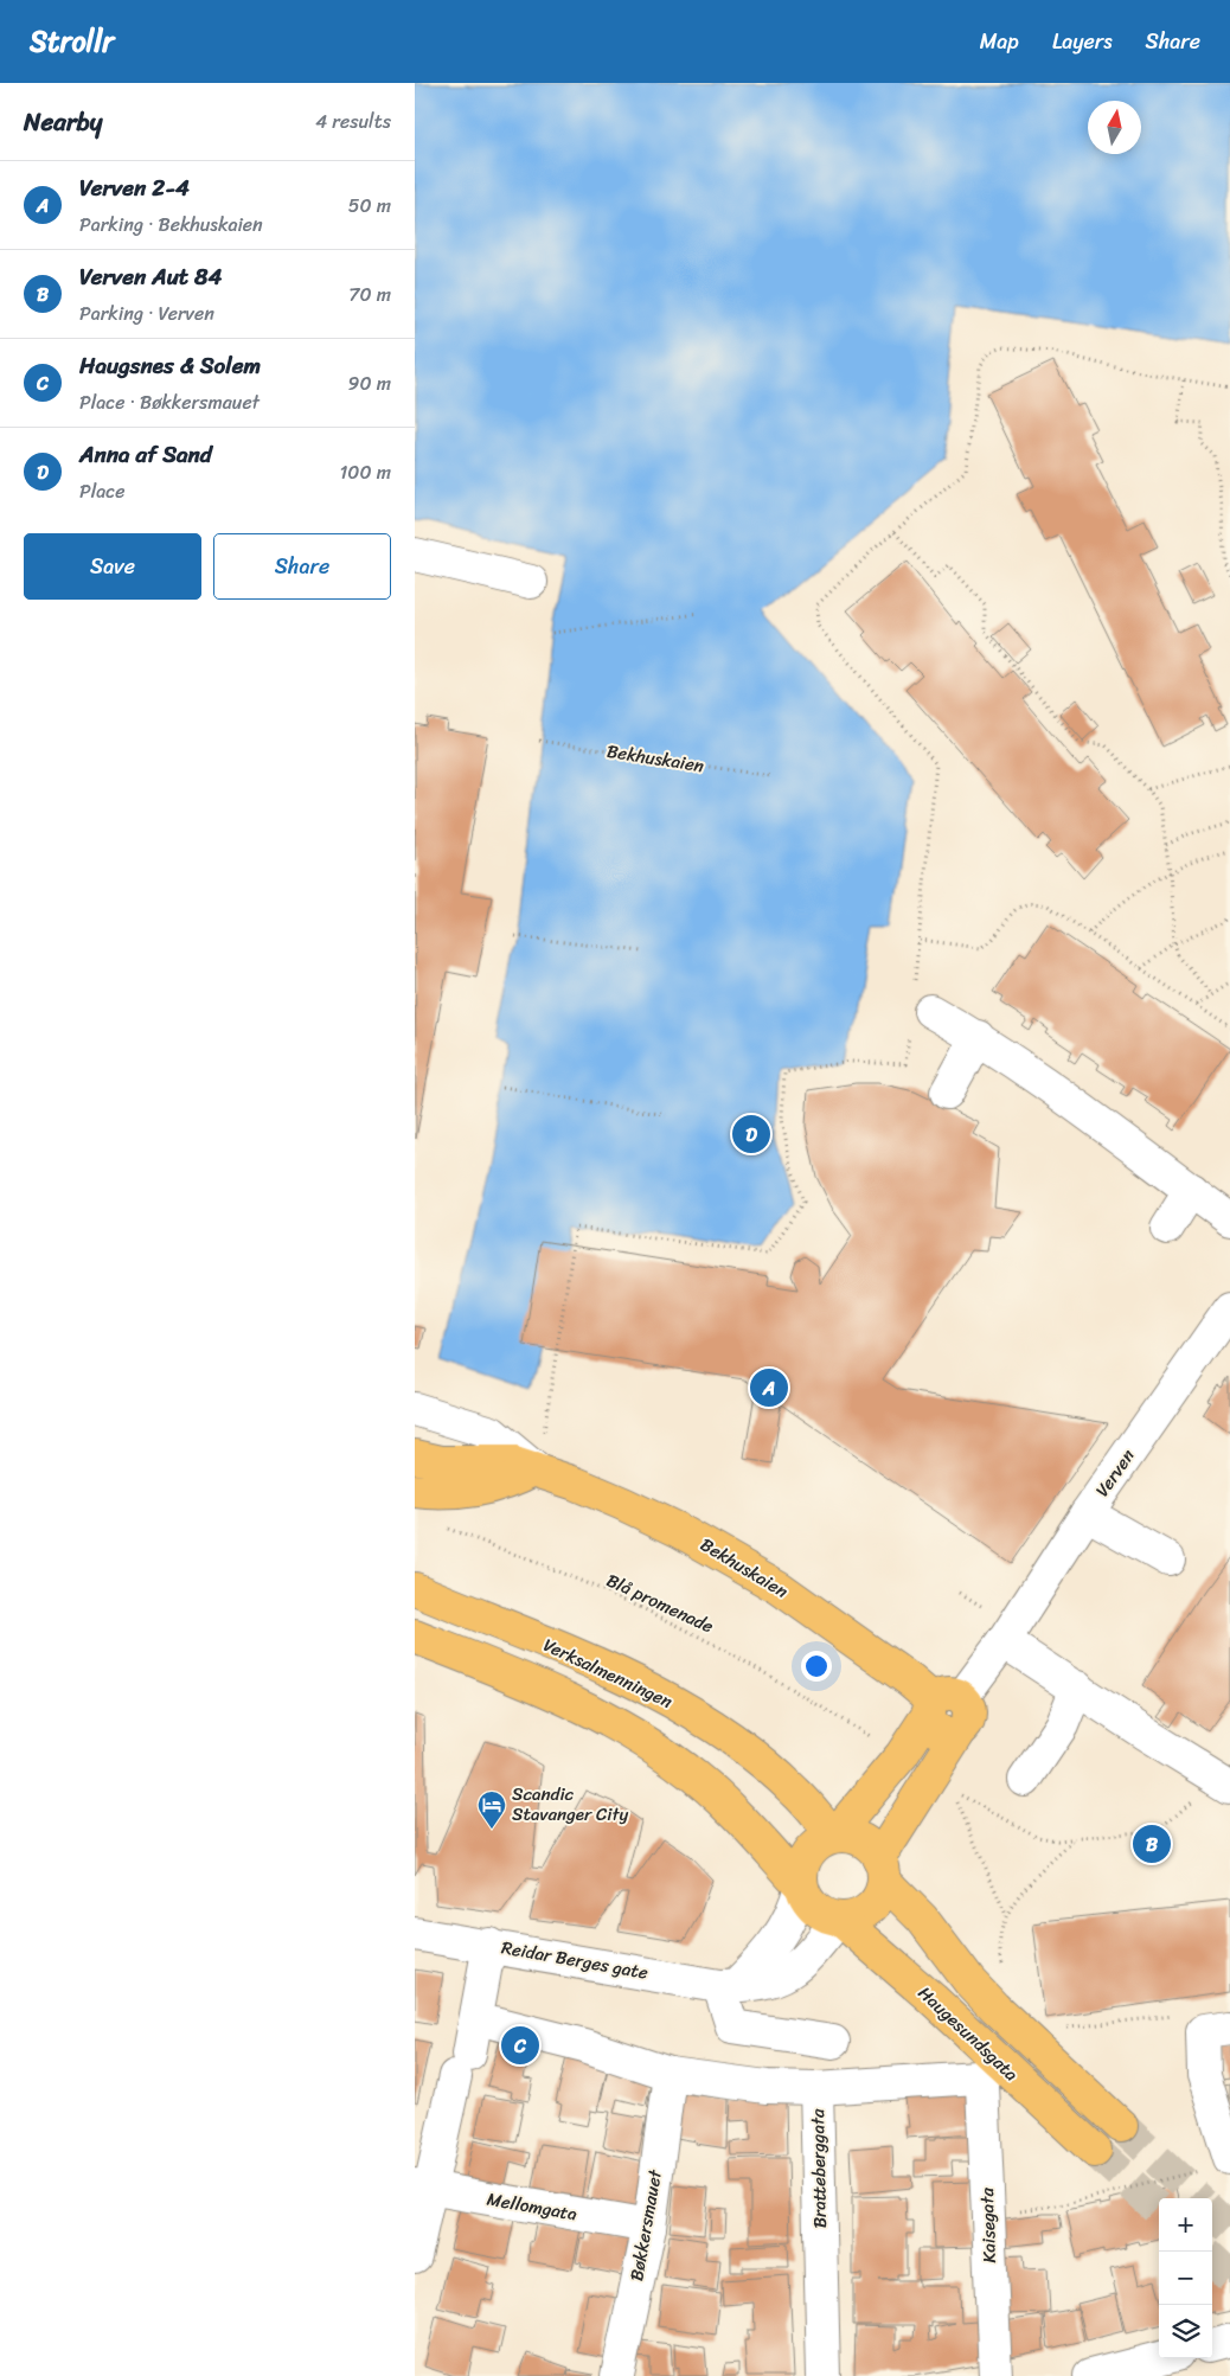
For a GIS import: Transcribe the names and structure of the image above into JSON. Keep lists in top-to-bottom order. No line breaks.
{"streets":{"main road":["Bekhuskaien","Verven","Verksalmenningen","Haugesundsgata"],"street":["Reidar Berges gate","Bratteberggata","Mellomgata","Bøkkersmauet","Kaisegata"],"path":["Blå promenade"]},"crossings":[["Bekhuskaien","Verven"],["Bekhuskaien","Verksalmenningen"],["Bekhuskaien","Reidar Berges gate"],["Bekhuskaien","Haugesundsgata"],["Verven","Verksalmenningen"],["Verven","Reidar Berges gate"],["Verven","Haugesundsgata"],["Verksalmenningen","Reidar Berges gate"],["Verksalmenningen","Haugesundsgata"],["Reidar Berges gate","Haugesundsgata"],["Bratteberggata","Kaisegata"],["Mellomgata","Bøkkersmauet"]],"places":{"hotel":["Scandic Stavanger City"]},"north":"top","page":{"header":"Strollr","nav":["Map","Layers","Share"],"heading":["Nearby","4 results"],"list":[{"mark":"A","name":"Verven 2-4","note":"Parking · Bekhuskaien","value":"50 m"},{"mark":"B","name":"Verven Aut 84","note":"Parking · Verven","value":"70 m"},{"mark":"C","name":"Haugsnes & Solem","note":"Place · Bøkkersmauet","value":"90 m"},{"mark":"D","name":"Anna af Sand","note":"Place","value":"100 m"}],"buttons":["Save","Share"],"pins":["D","A","B","C"],"map_buttons":["+","−"]}}
